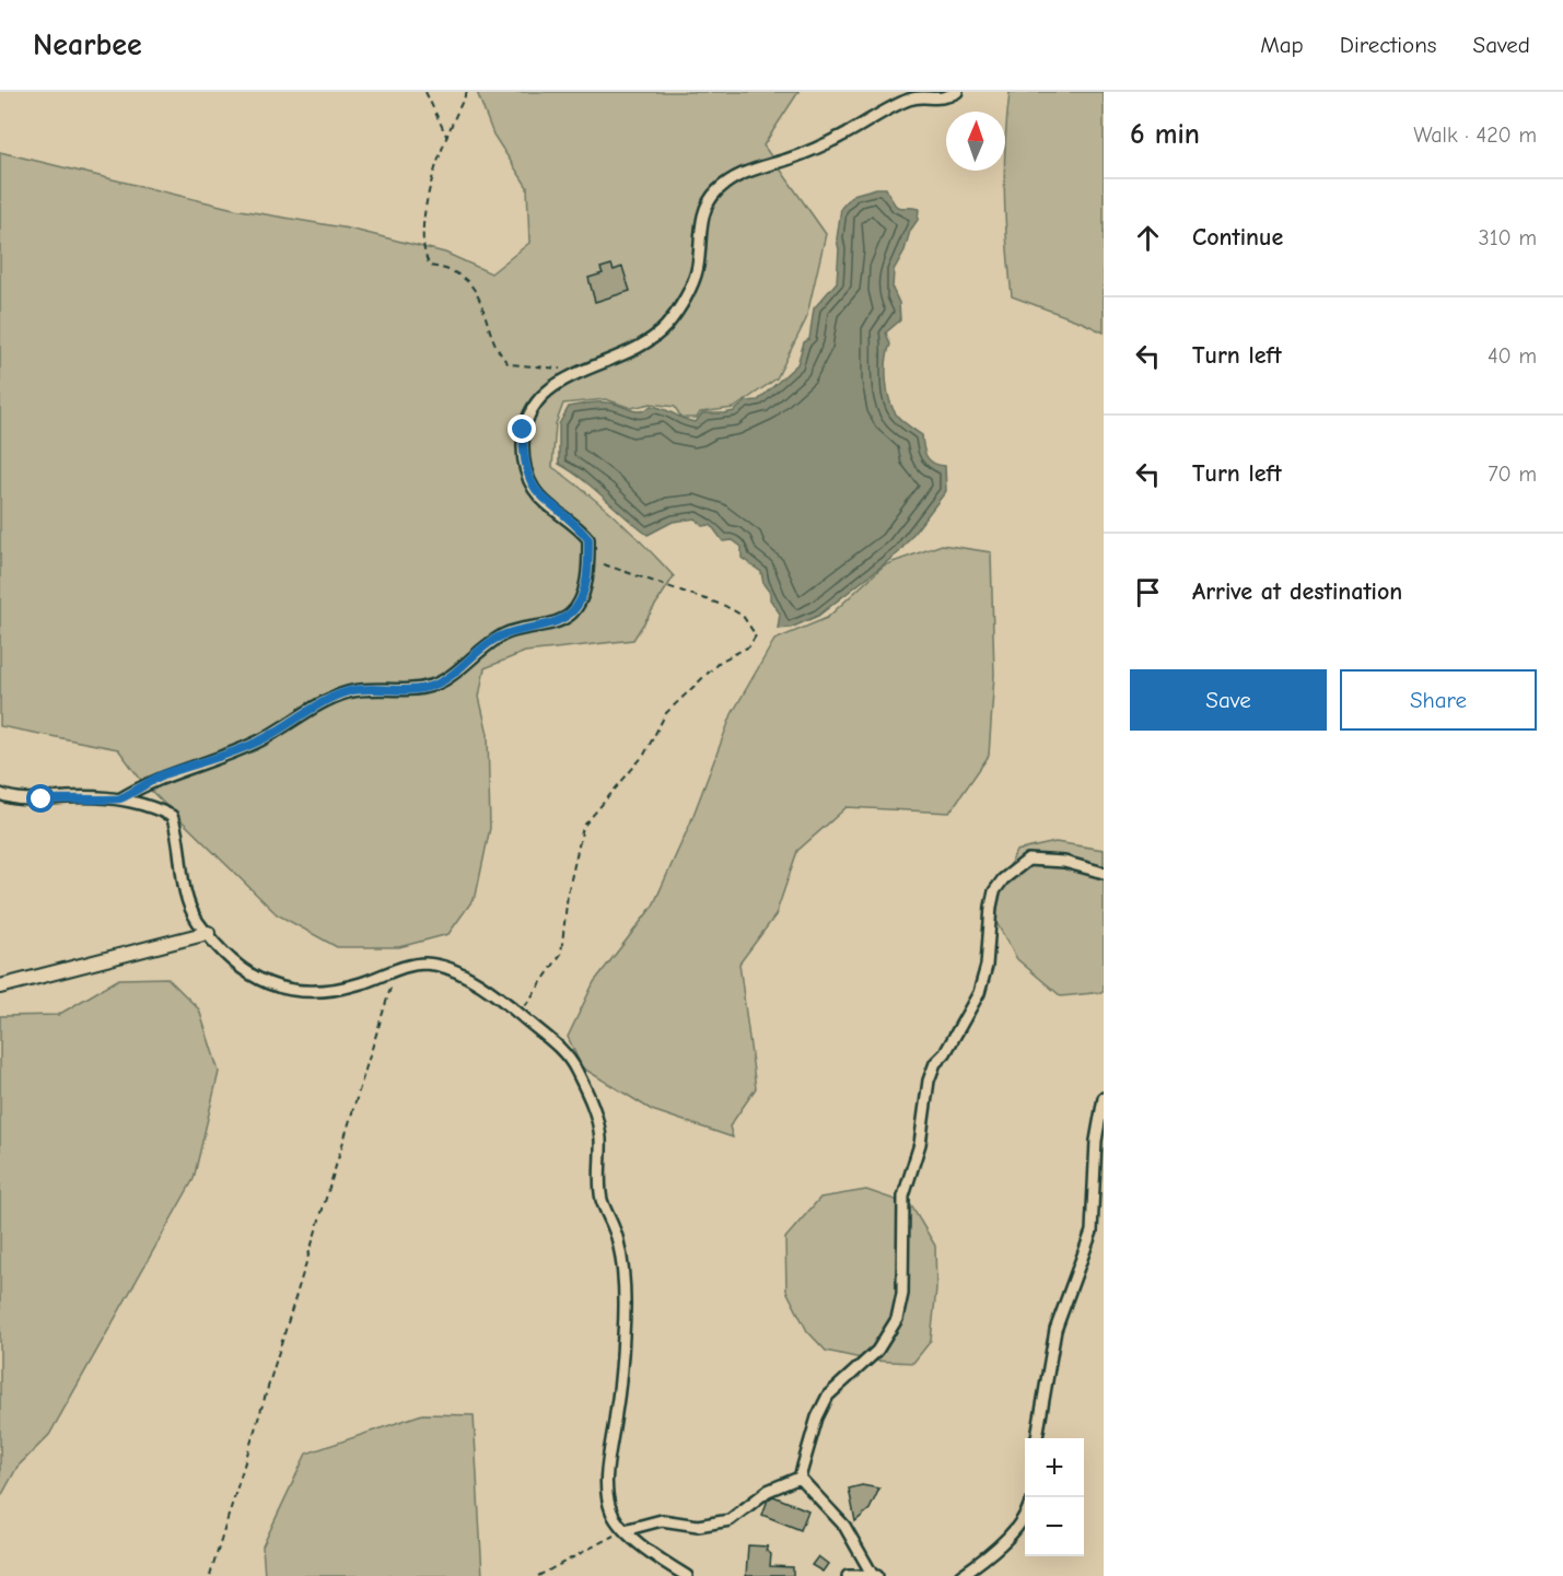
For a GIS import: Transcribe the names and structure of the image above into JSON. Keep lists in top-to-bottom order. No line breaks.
{"north":"top","page":{"header":"Nearbee","nav":["Map","Directions","Saved"],"heading":["6 min","Walk · 420 m"],"list":[["Continue","310 m"],["Turn left","40 m"],["Turn left","70 m"],"Arrive at destination"],"buttons":["Save","Share"],"map_buttons":["+","−"]}}
